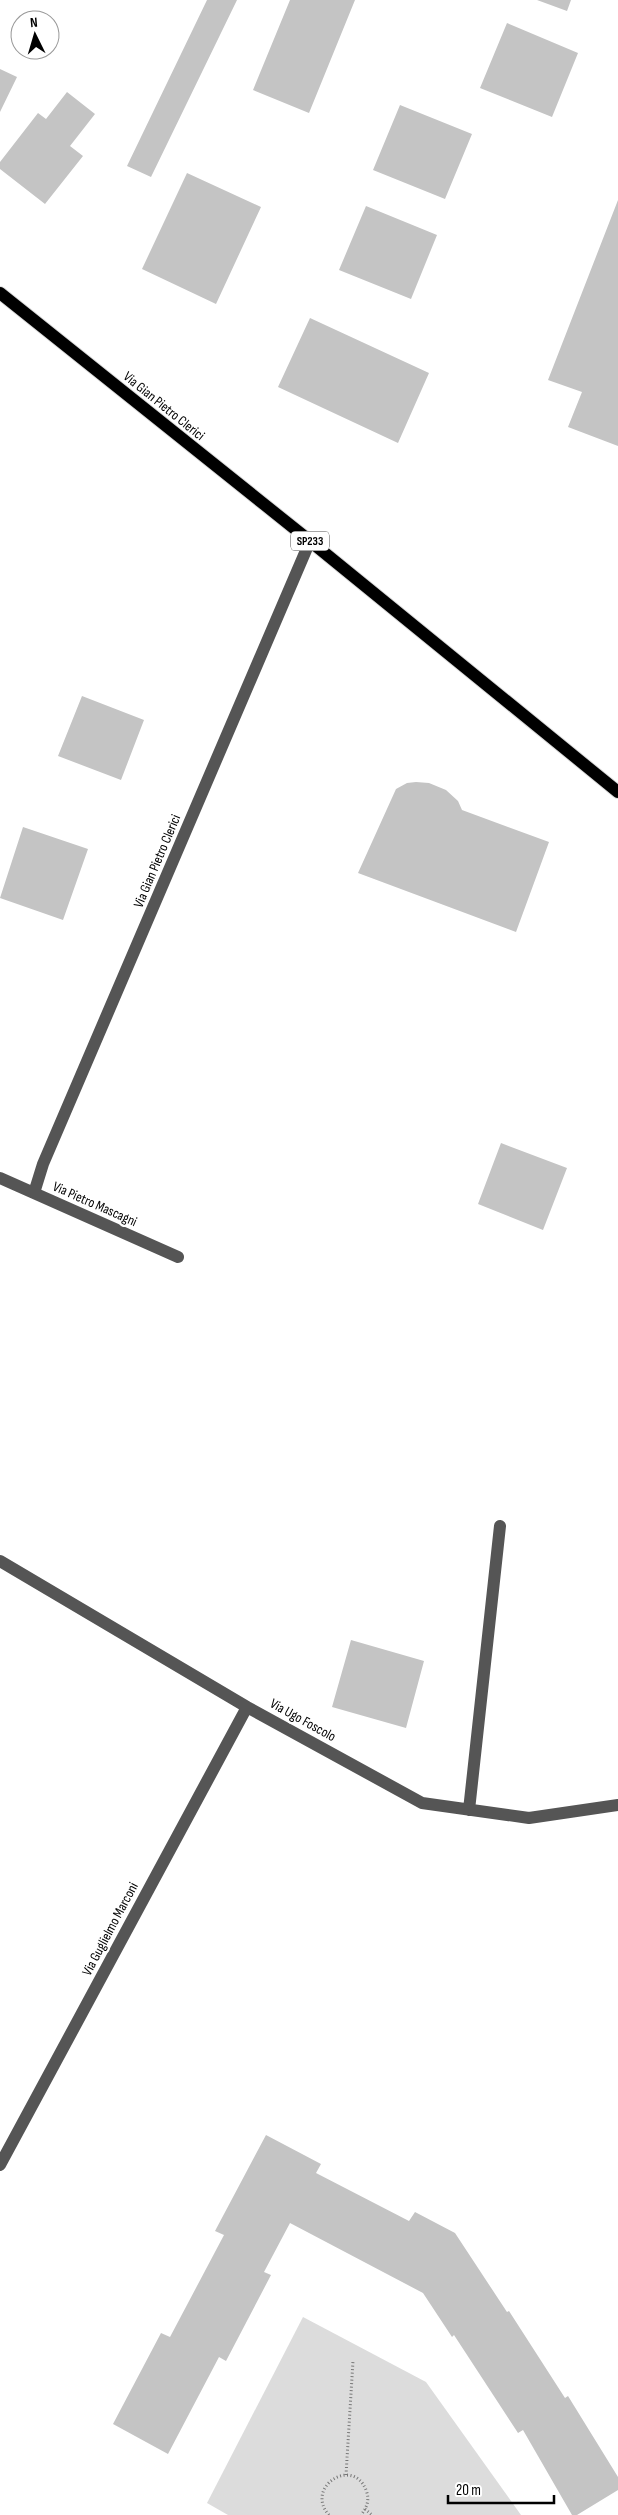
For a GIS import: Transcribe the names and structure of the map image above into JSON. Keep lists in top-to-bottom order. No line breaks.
{"streets":{"main road":["Via Gian Pietro Clerici","SP233"],"street":["Via Pietro Mascagni","Via Ugo Foscolo","Via Guglielmo Marconi"]},"crossings":[["Via Gian Pietro Clerici","Via Pietro Mascagni"],["Via Ugo Foscolo","Via Guglielmo Marconi"]],"scale_bar":"20 m","north":"top"}
